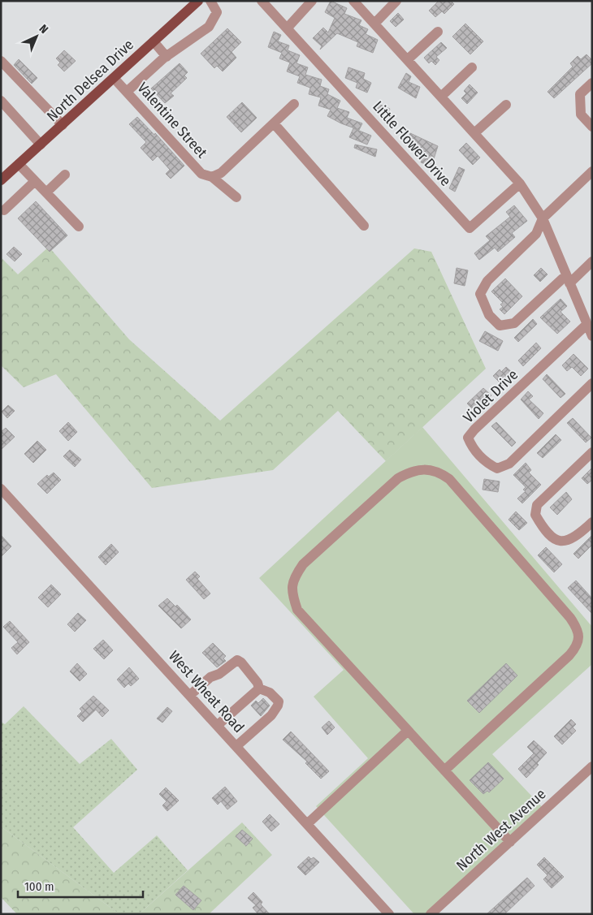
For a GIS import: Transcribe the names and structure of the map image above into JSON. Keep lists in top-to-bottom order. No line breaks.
{"streets":{"main road":["North Delsea Drive"],"street":["Valentine Street","Little Flower Drive","Violet Drive","West Wheat Road","North West Avenue"]},"crossings":[["North Delsea Drive","Valentine Street"]],"scale_bar":"100 m","north":"top right"}
